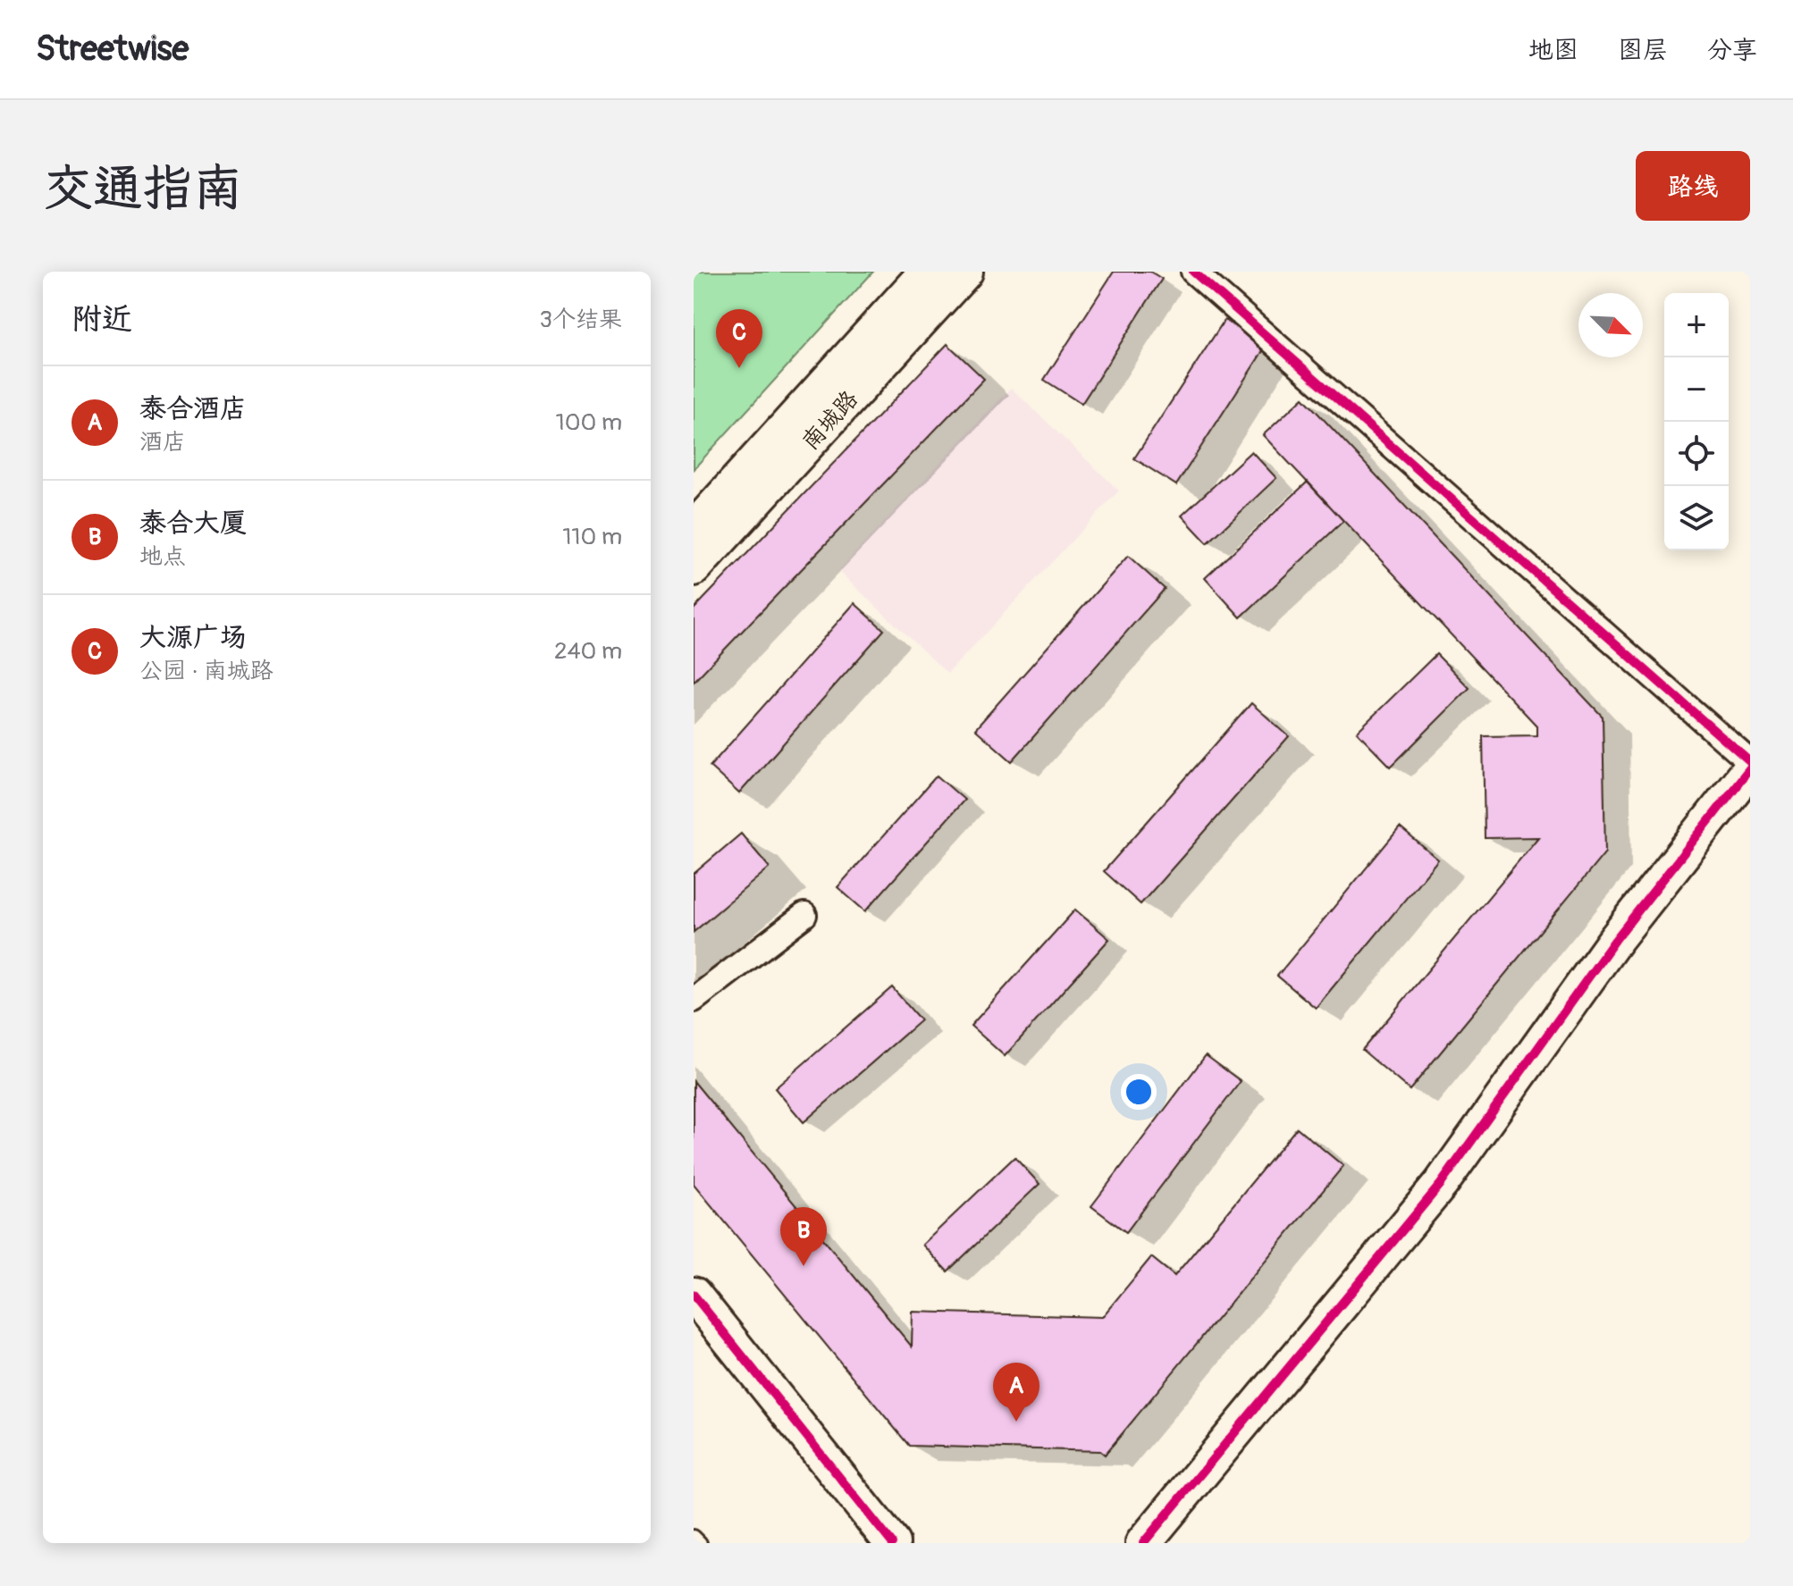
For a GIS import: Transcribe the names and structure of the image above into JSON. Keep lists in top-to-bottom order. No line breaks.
{"streets":{"street":["南城路"]},"north":"bottom right","page":{"header":"Streetwise","nav":["地图","图层","分享"],"buttons":"路线","title":"交通指南","heading":["附近","3个结果"],"map_buttons":["+","−"],"pins":["C","B","A"],"list":[{"mark":"A","name":"泰合酒店","note":"酒店","value":"100 m"},{"mark":"B","name":"泰合大厦","note":"地点","value":"110 m"},{"mark":"C","name":"大源广场","note":"公园 · 南城路","value":"240 m"}]}}
